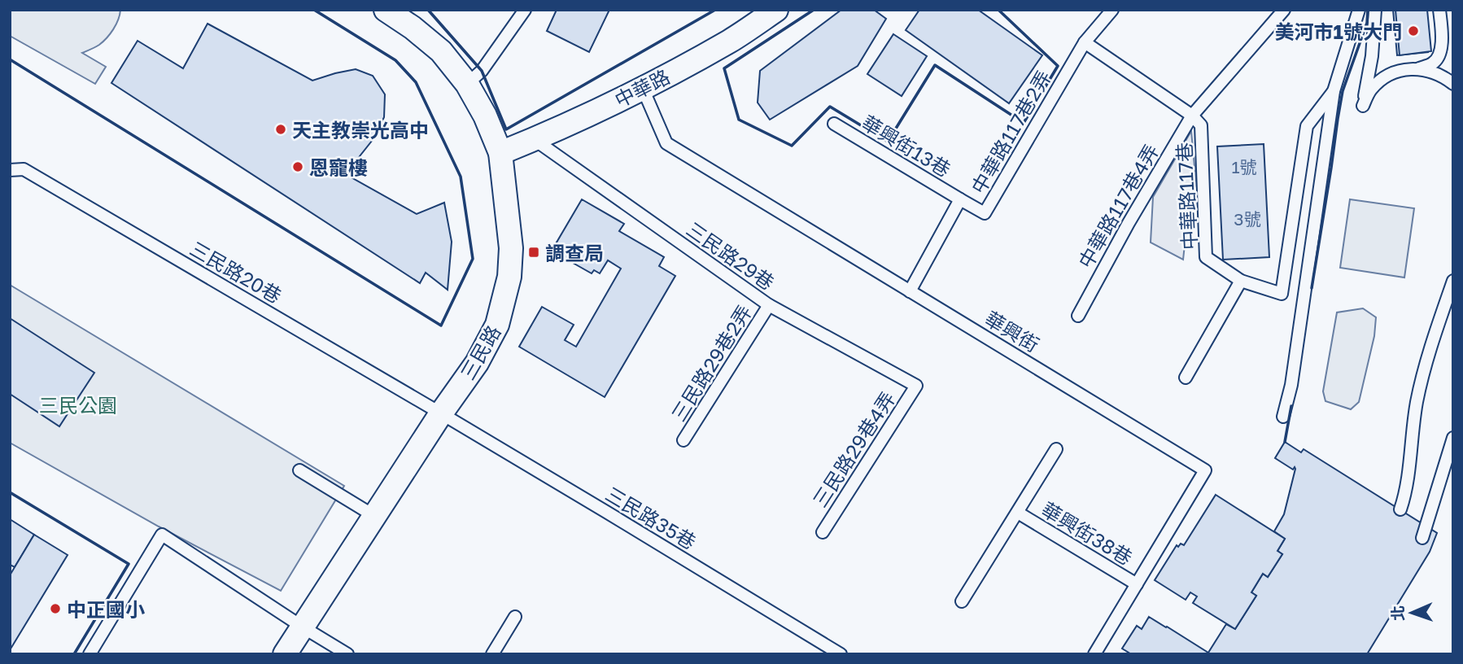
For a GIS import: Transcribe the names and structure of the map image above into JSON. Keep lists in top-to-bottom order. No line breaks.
{"streets":{"street":["中華路","三民路"],"lane":["中華路117巷2弄","華興街13巷","中華路117巷","中華路117巷4弄","三民路29巷","三民路20巷","華興街","三民路29巷2弄","三民路29巷4弄","三民路35巷","華興街38巷"]},"crossings":[["中華路","三民路29巷"],["中華路","華興街"],["中華路","三民路"],["中華路117巷2弄","華興街13巷"],["中華路117巷2弄","中華路117巷"],["中華路117巷2弄","華興街"],["中華路117巷","中華路117巷4弄"],["三民路29巷","三民路29巷2弄"],["三民路29巷","三民路29巷4弄"],["三民路20巷","三民路"],["三民路20巷","三民路35巷"],["華興街","華興街38巷"],["三民路","三民路35巷"]],"parks":["三民公園"],"places":{"other":["美河市1號大門","天主教崇光高中","恩寵樓","中正國小"],"transit":["調查局"]},"house_numbers":["1號","3號"],"north":"left"}
